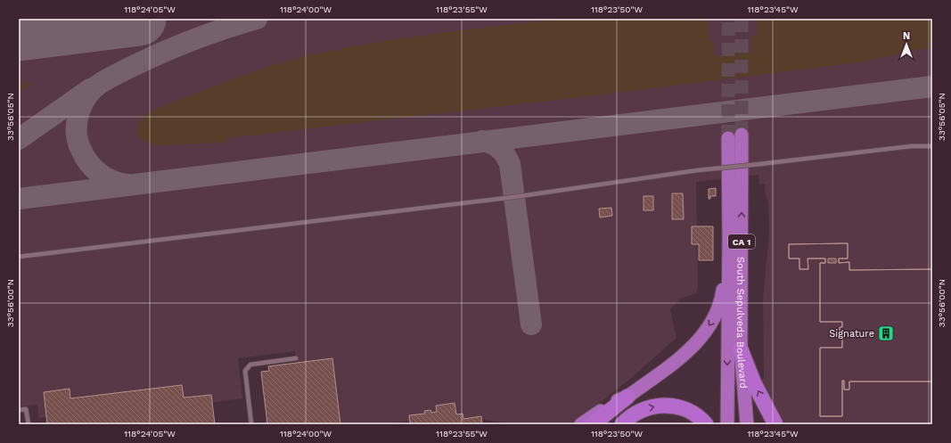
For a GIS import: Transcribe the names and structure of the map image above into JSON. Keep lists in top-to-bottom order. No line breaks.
{"streets":{"highway":["CA 1","South Sepulveda Boulevard"]},"places":{"building":["Signature"]},"north":"top","coordinates":["118°24'05\"W","118°24'00\"W","118°23'55\"W","118°23'50\"W","118°23'45\"W","33°56'05\"N","33°56'00\"N"]}
